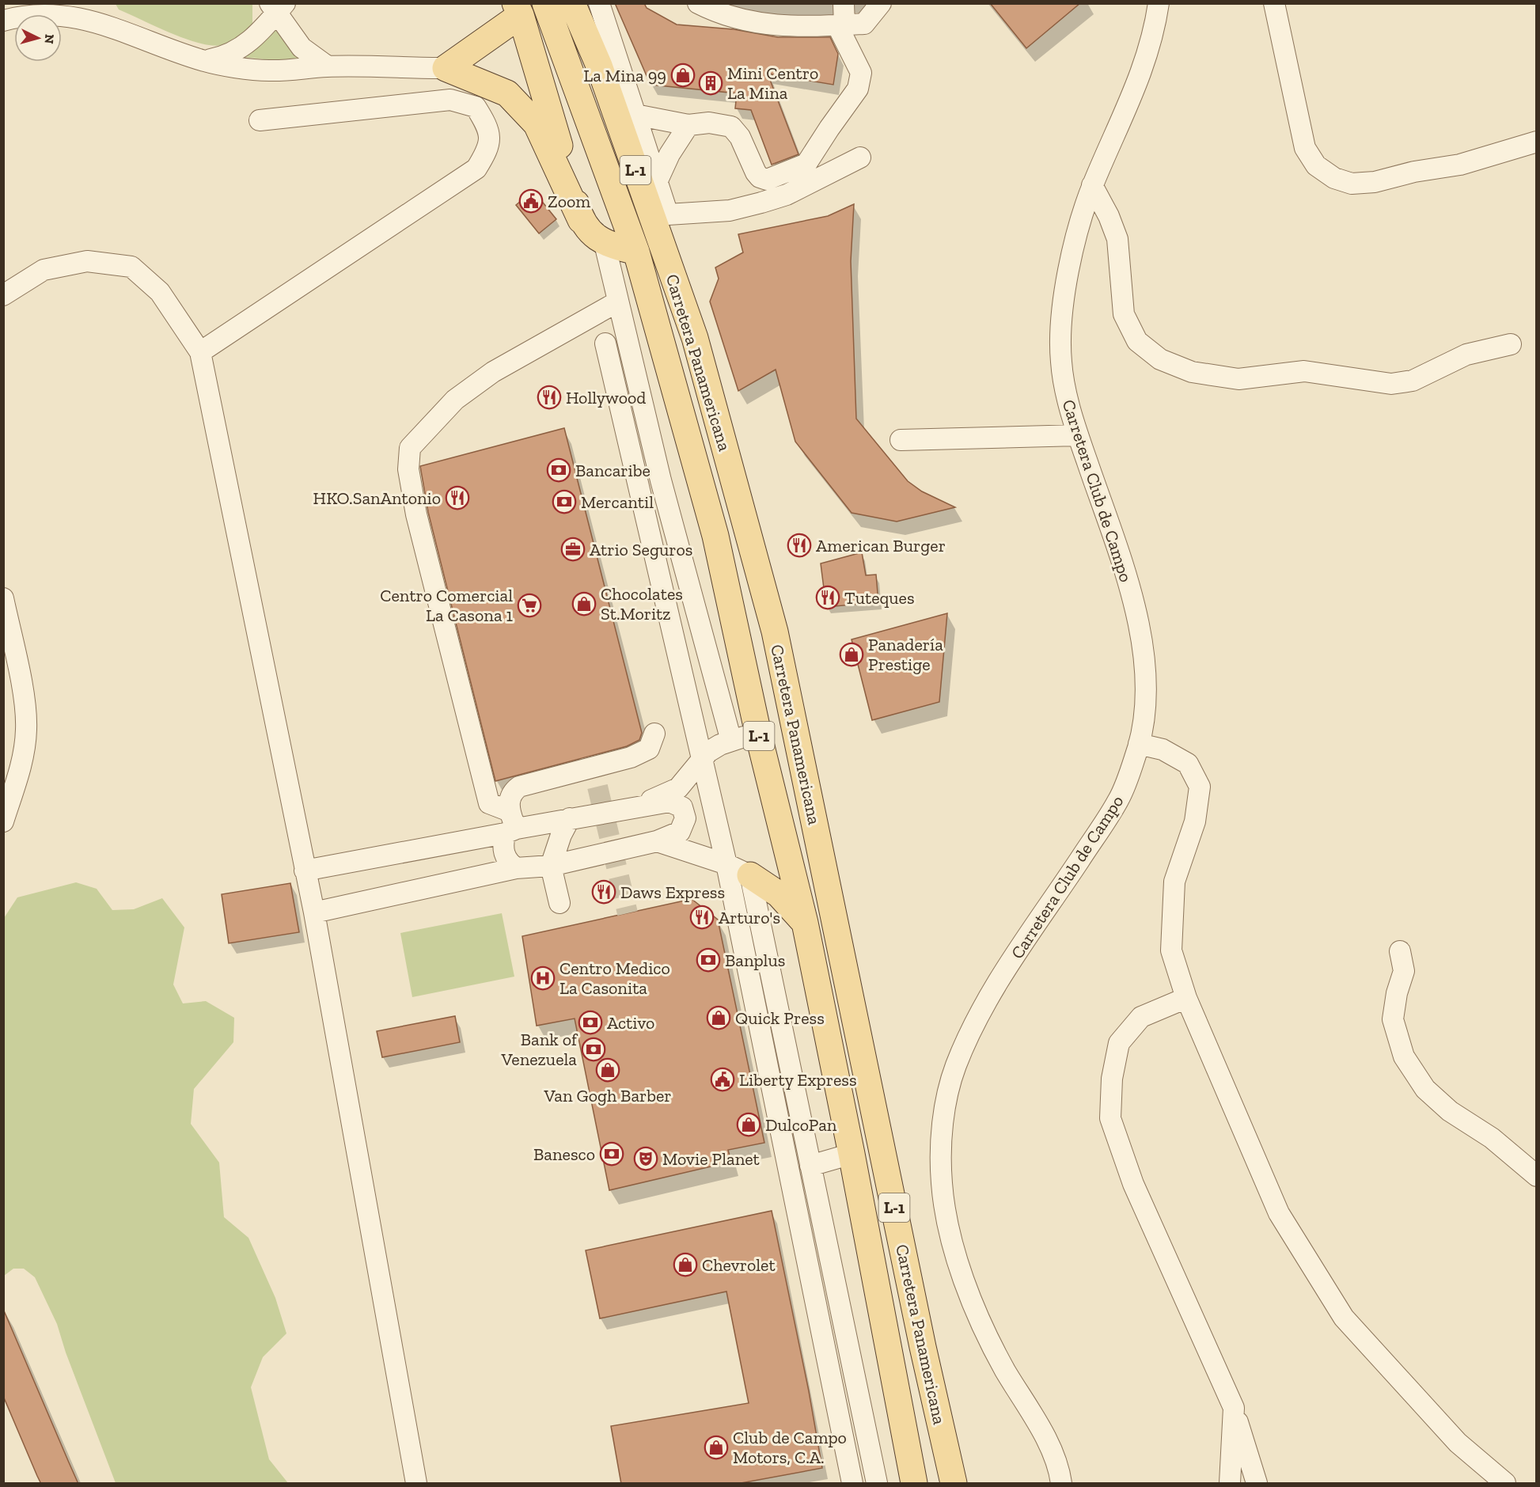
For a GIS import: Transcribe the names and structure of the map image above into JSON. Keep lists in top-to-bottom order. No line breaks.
{"streets":{"main road":["L-1","Carretera Panamericana"],"street":["Carretera Club de Campo"]},"places":{"shop":["La Mina 99","Chocolates St.Moritz","Panadería Prestige","Quick Press","Van Gogh Barber","DulcoPan","Chevrolet","Club de Campo Motors, C.A."],"building":["Mini Centro La Mina"],"public building":["Zoom","Liberty Express"],"restaurant":["Hollywood","HKO.SanAntonio","American Burger","Tuteques","Daws Express","Arturo's"],"bank":["Bancaribe","Mercantil","Banplus","Activo","Bank of Venezuela","Banesco"],"office":["Atrio Seguros"],"supermarket":["Centro Comercial La Casona 1"],"hospital":["Centro Medico La Casonita"],"theatre":["Movie Planet"]},"north":"right"}
